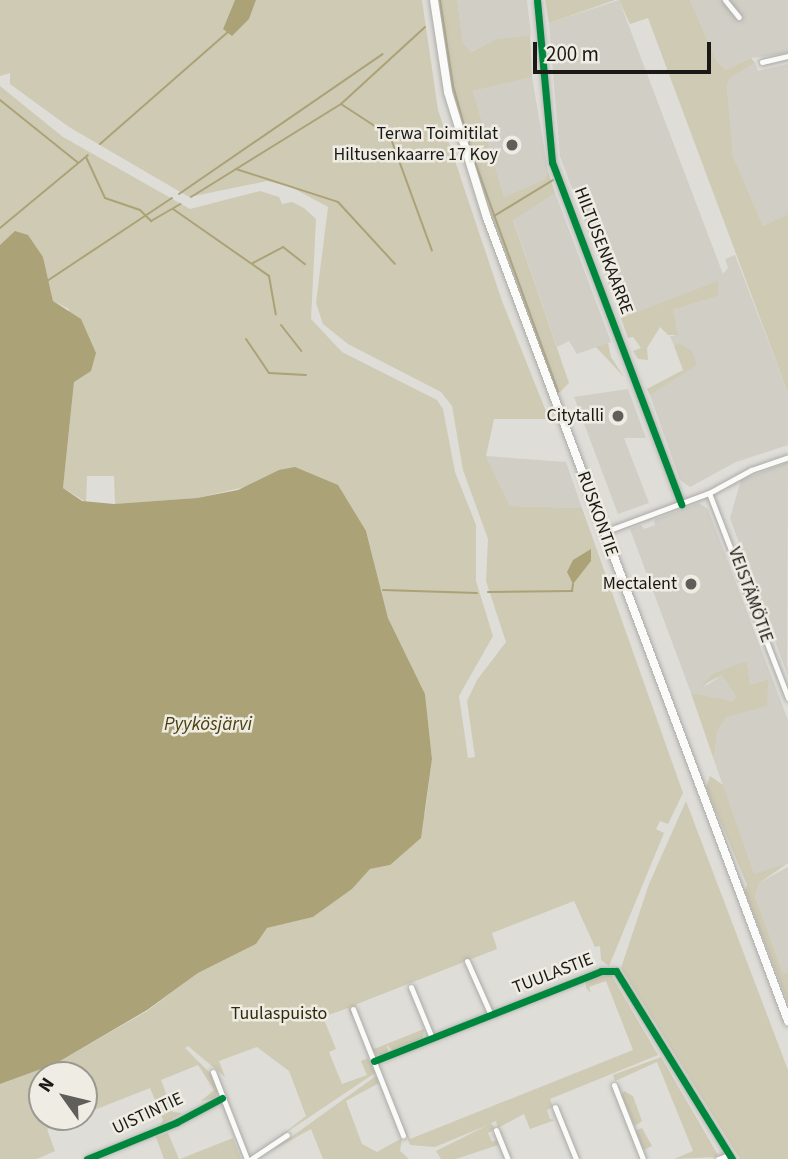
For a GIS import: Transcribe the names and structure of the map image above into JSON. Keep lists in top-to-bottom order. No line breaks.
{"streets":{"main road":["RUSKONTIE"],"street":["HILTUSENKAARRE","VEISTÄMÖTIE","TUULASTIE","UISTINTIE"]},"water":["Pyykösjärvi"],"parks":["Tuulaspuisto"],"places":["Terwa Toimitilat Hiltusenkaarre 17 Koy","Citytalli","Mectalent"],"scale_bar":"200 m","north":"top left"}
